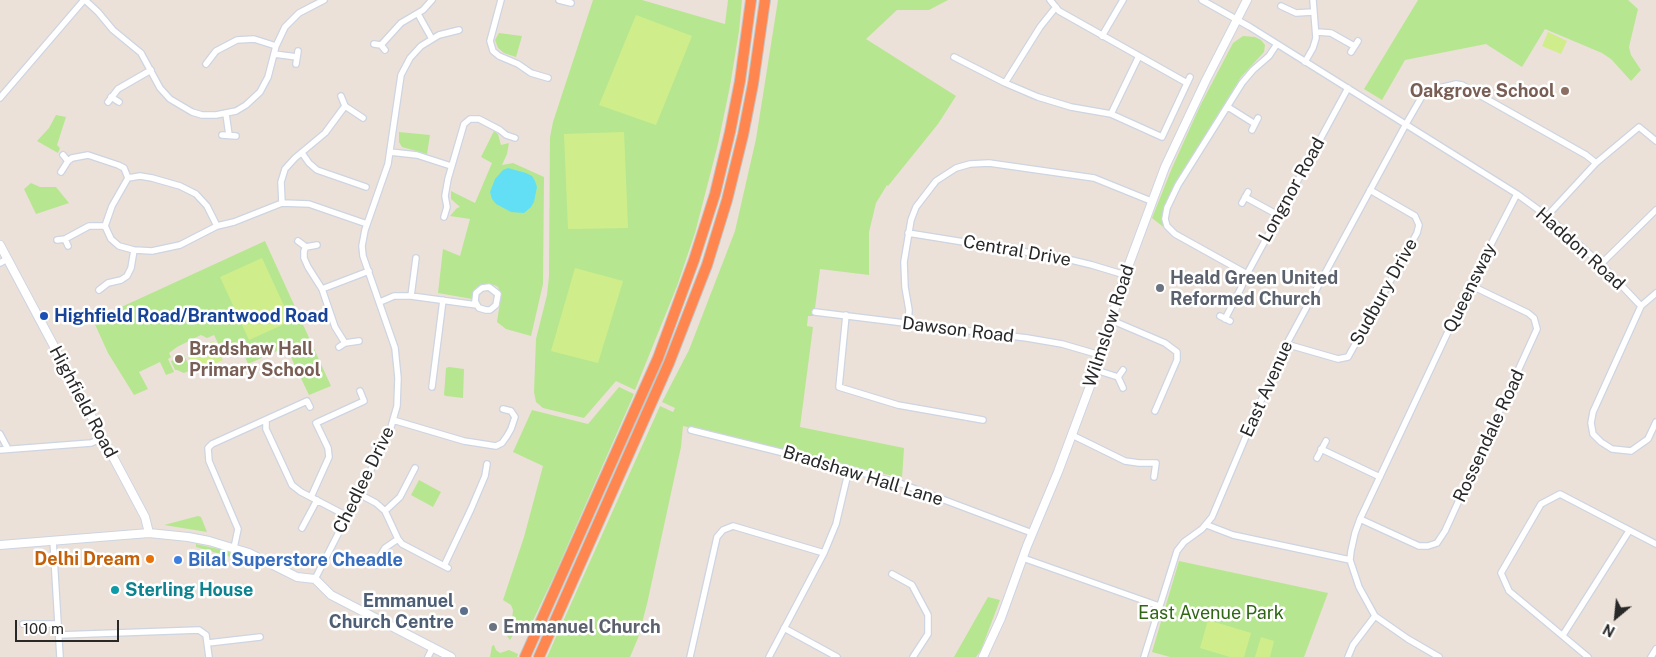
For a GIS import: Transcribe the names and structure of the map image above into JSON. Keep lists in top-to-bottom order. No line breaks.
{"streets":{"street":["Longnor Road","Haddon Road","Central Drive","Queensway","Sudbury Drive","Wilmslow Road","Dawson Road","East Avenue","Highfield Road","Rossendale Road","Bradshaw Hall Lane","Chedlee Drive"]},"crossings":[["Haddon Road","Queensway"],["Central Drive","Wilmslow Road"],["Queensway","Rossendale Road"],["Sudbury Drive","East Avenue"],["Wilmslow Road","Dawson Road"],["Wilmslow Road","Bradshaw Hall Lane"]],"parks":["East Avenue Park"],"places":["Oakgrove School","Heald Green United Reformed Church","Highfield Road/Brantwood Road","Bradshaw Hall Primary School","Delhi Dream","Bilal Superstore Cheadle","Sterling House","Emmanuel Church Centre","Emmanuel Church"],"scale_bar":"100 m","north":"bottom left"}
